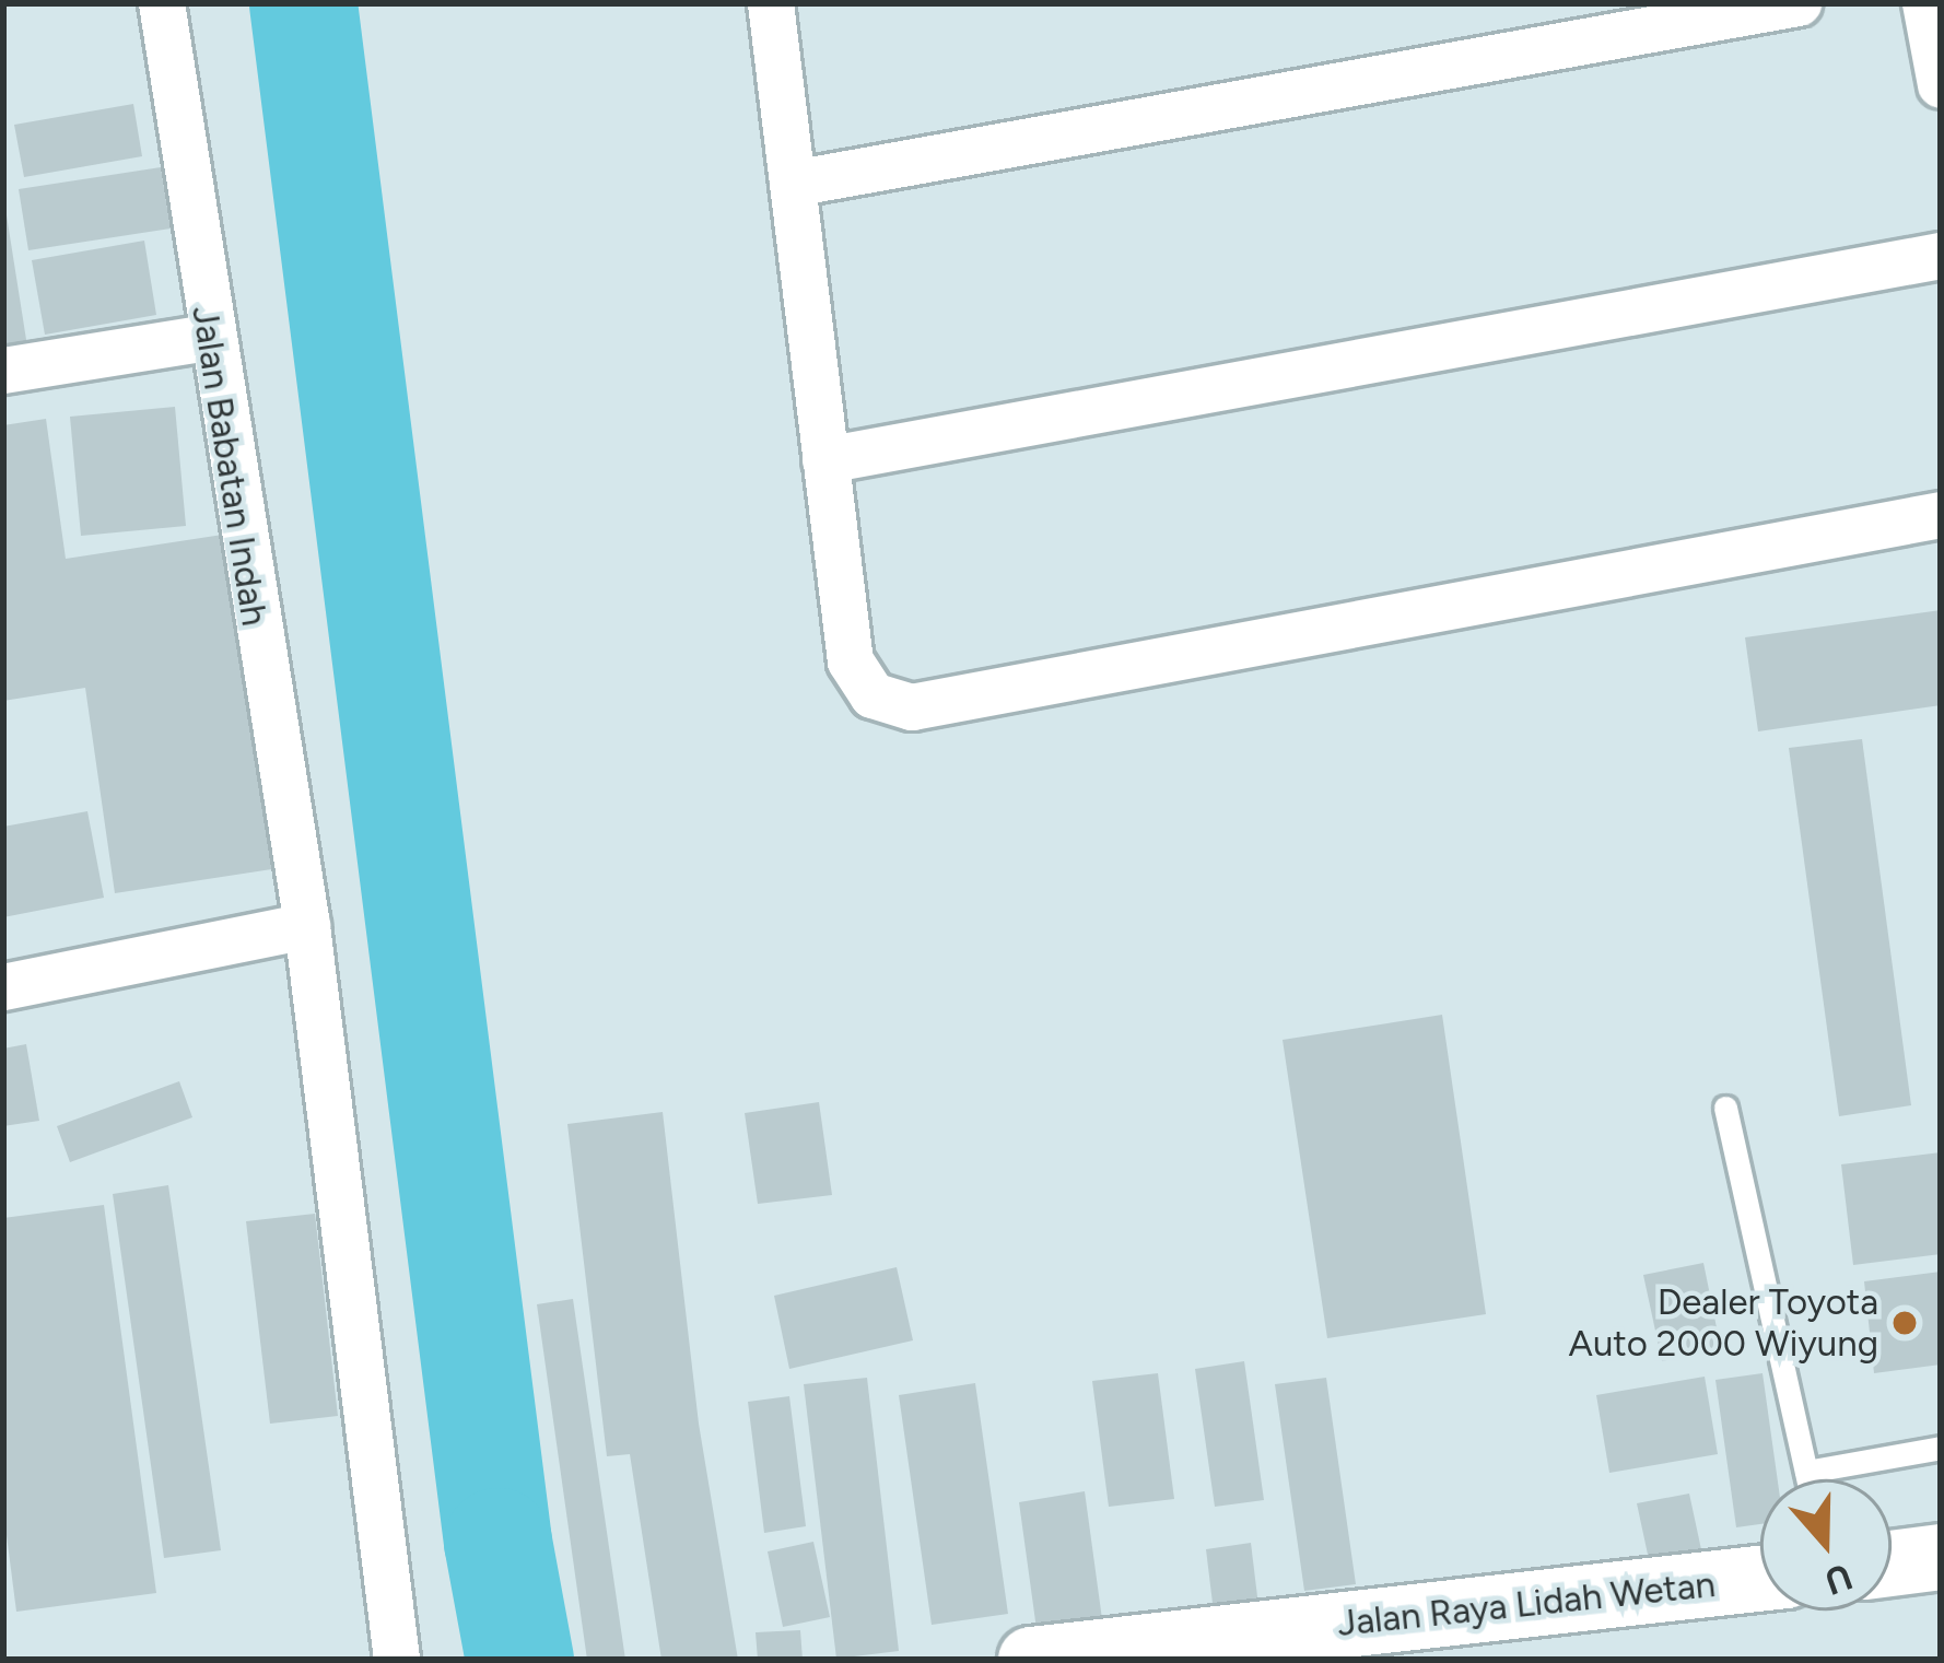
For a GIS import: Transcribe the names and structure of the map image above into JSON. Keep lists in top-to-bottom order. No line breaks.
{"streets":{"main road":["Jalan Raya Lidah Wetan"],"street":["Jalan Babatan Indah"]},"places":["Dealer Toyota Auto 2000 Wiyung"],"north":"bottom"}
